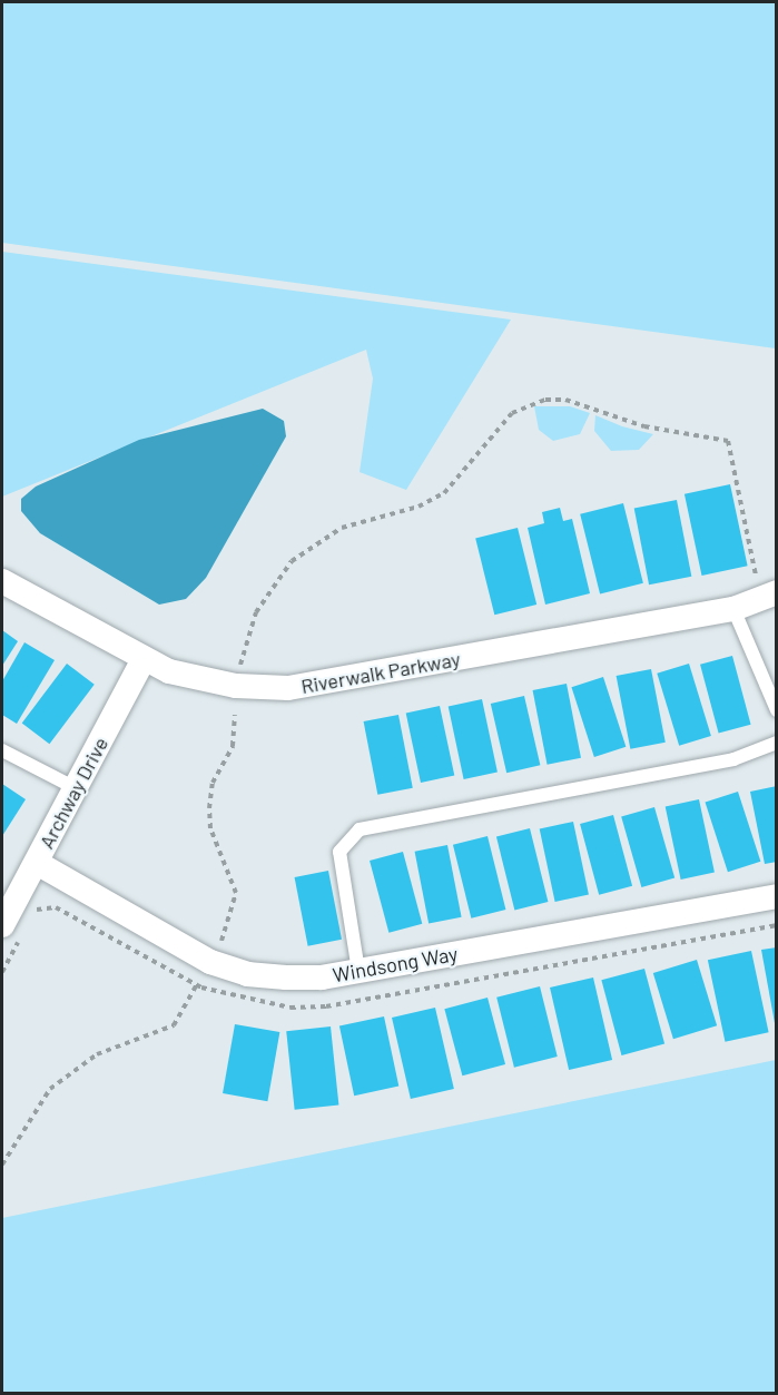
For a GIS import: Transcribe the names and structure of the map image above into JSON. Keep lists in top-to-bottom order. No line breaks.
{"streets":{"street":["Riverwalk Parkway","Archway Drive","Windsong Way"]},"crossings":[["Riverwalk Parkway","Archway Drive"],["Archway Drive","Windsong Way"]]}
